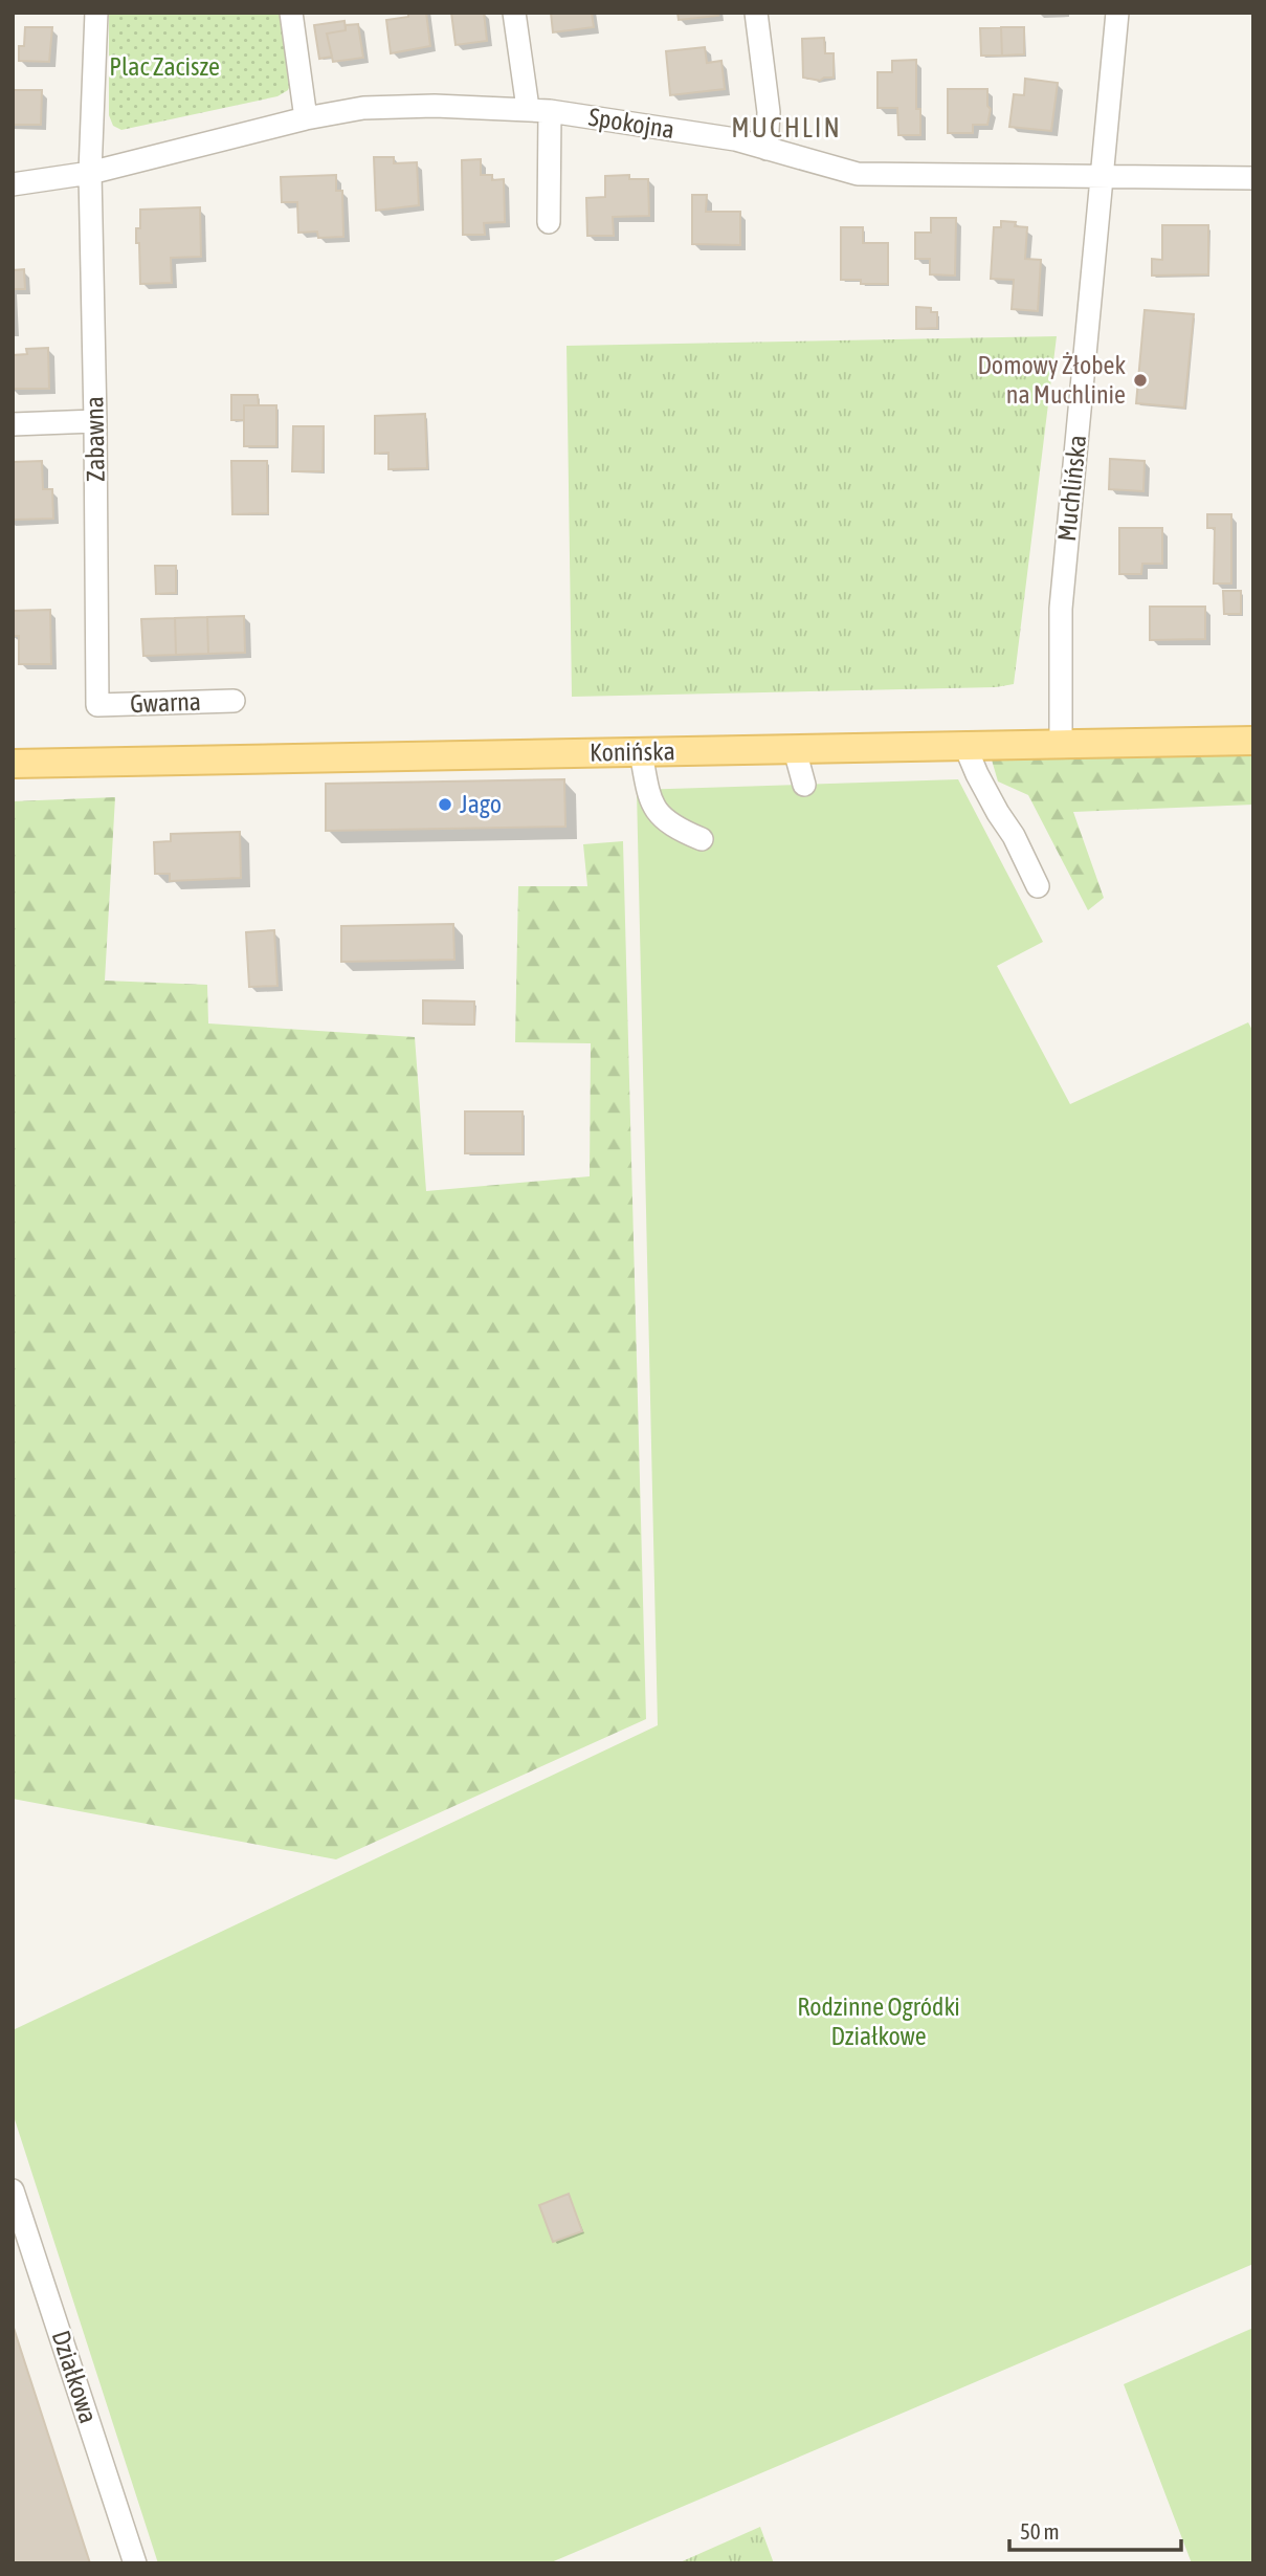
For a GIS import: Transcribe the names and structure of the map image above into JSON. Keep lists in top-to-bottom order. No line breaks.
{"streets":{"main road":["Konińska"],"street":["Spokojna","Zabawna","Muchlińska","Gwarna","Działkowa"]},"crossings":[["Spokojna","Zabawna"],["Spokojna","Muchlińska"],["Zabawna","Gwarna"],["Muchlińska","Konińska"]],"districts":["MUCHLIN"],"parks":["Plac Zacisze","Rodzinne Ogródki Działkowe"],"places":["Domowy Żłobek na Muchlinie","Jago"],"scale_bar":"50 m"}
